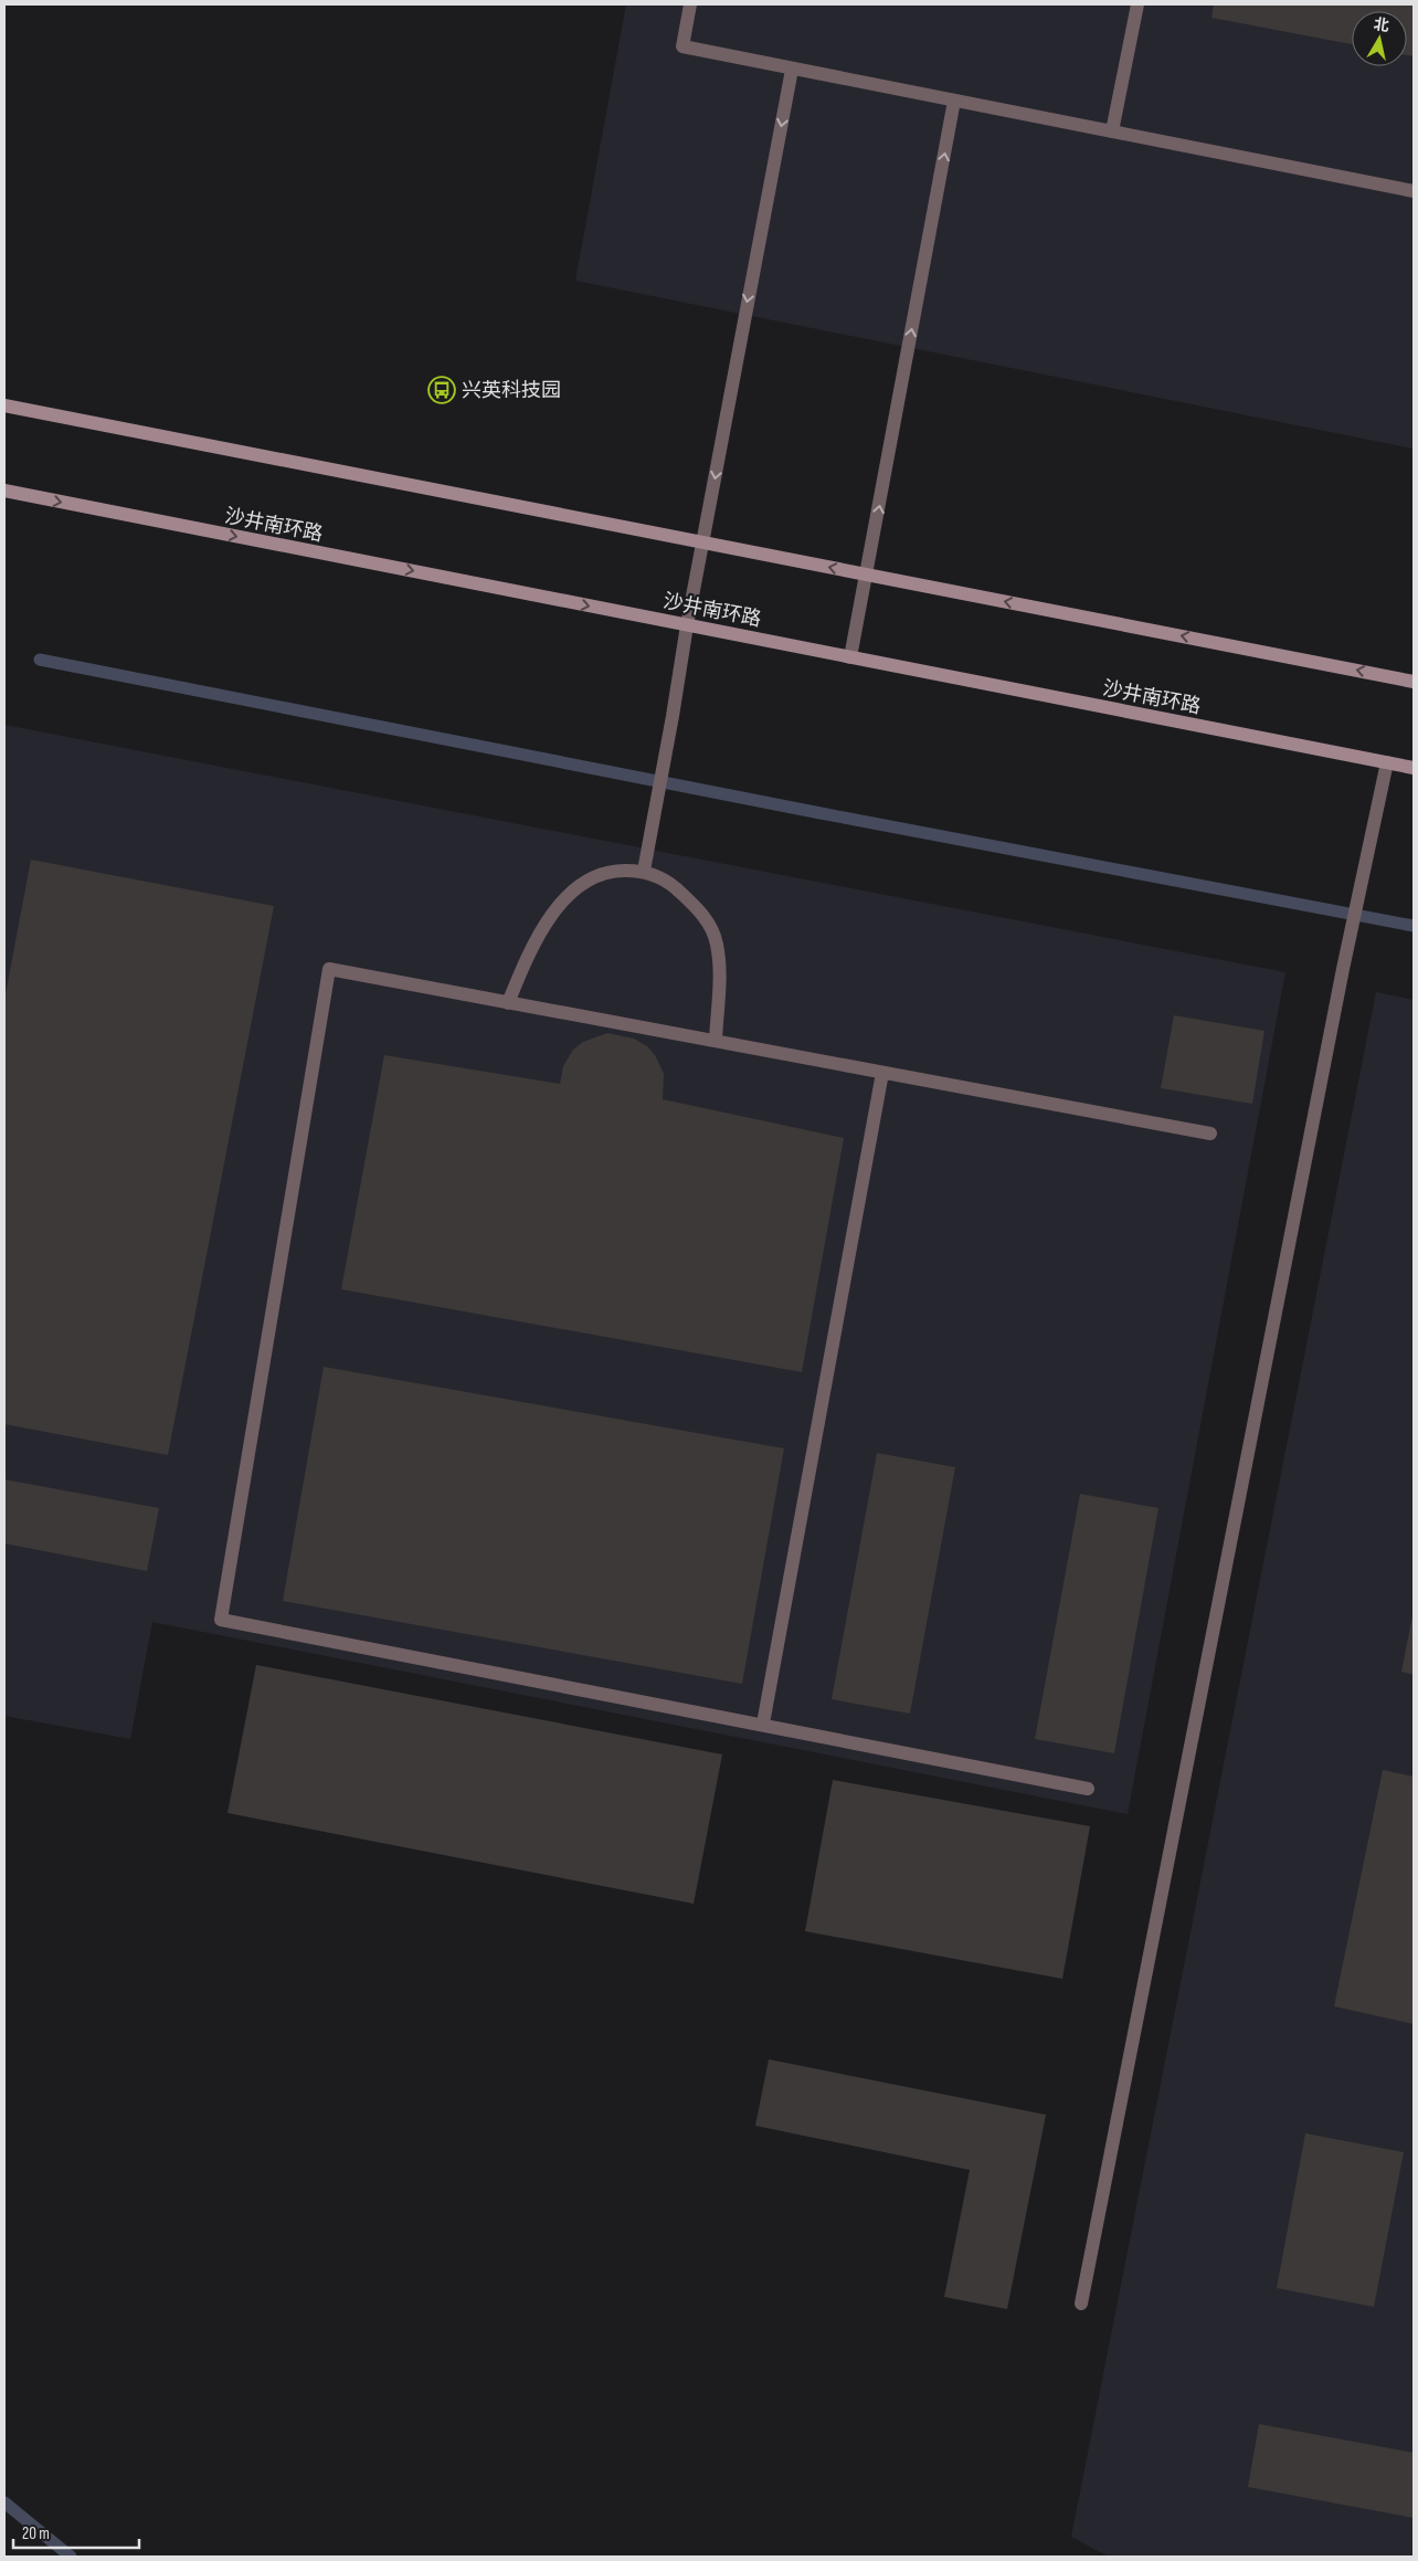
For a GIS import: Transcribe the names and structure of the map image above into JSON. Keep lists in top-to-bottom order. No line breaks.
{"streets":{"main road":["沙井南环路"]},"places":{"bus stop":["兴英科技园"]},"scale_bar":"20 m","north":"top"}
